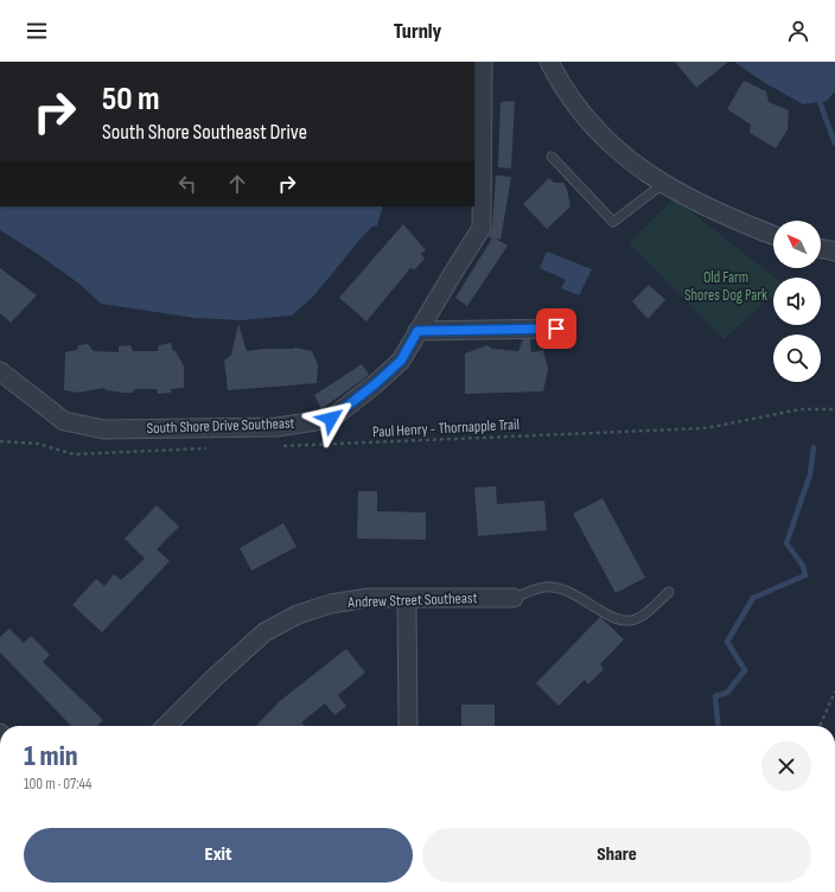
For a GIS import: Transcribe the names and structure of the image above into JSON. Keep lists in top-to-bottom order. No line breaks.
{"streets":{"street":["South Shore Drive Southeast","Andrew Street Southeast"],"path":["Paul Henry - Thornapple Trail"]},"parks":["Old Farm Shores Dog Park"],"north":"top left","page":{"header":"Turnly","turn":["50 m","South Shore Southeast Drive"],"heading":["1 min","100 m · 07:44"],"buttons":["Exit","Share"]}}
